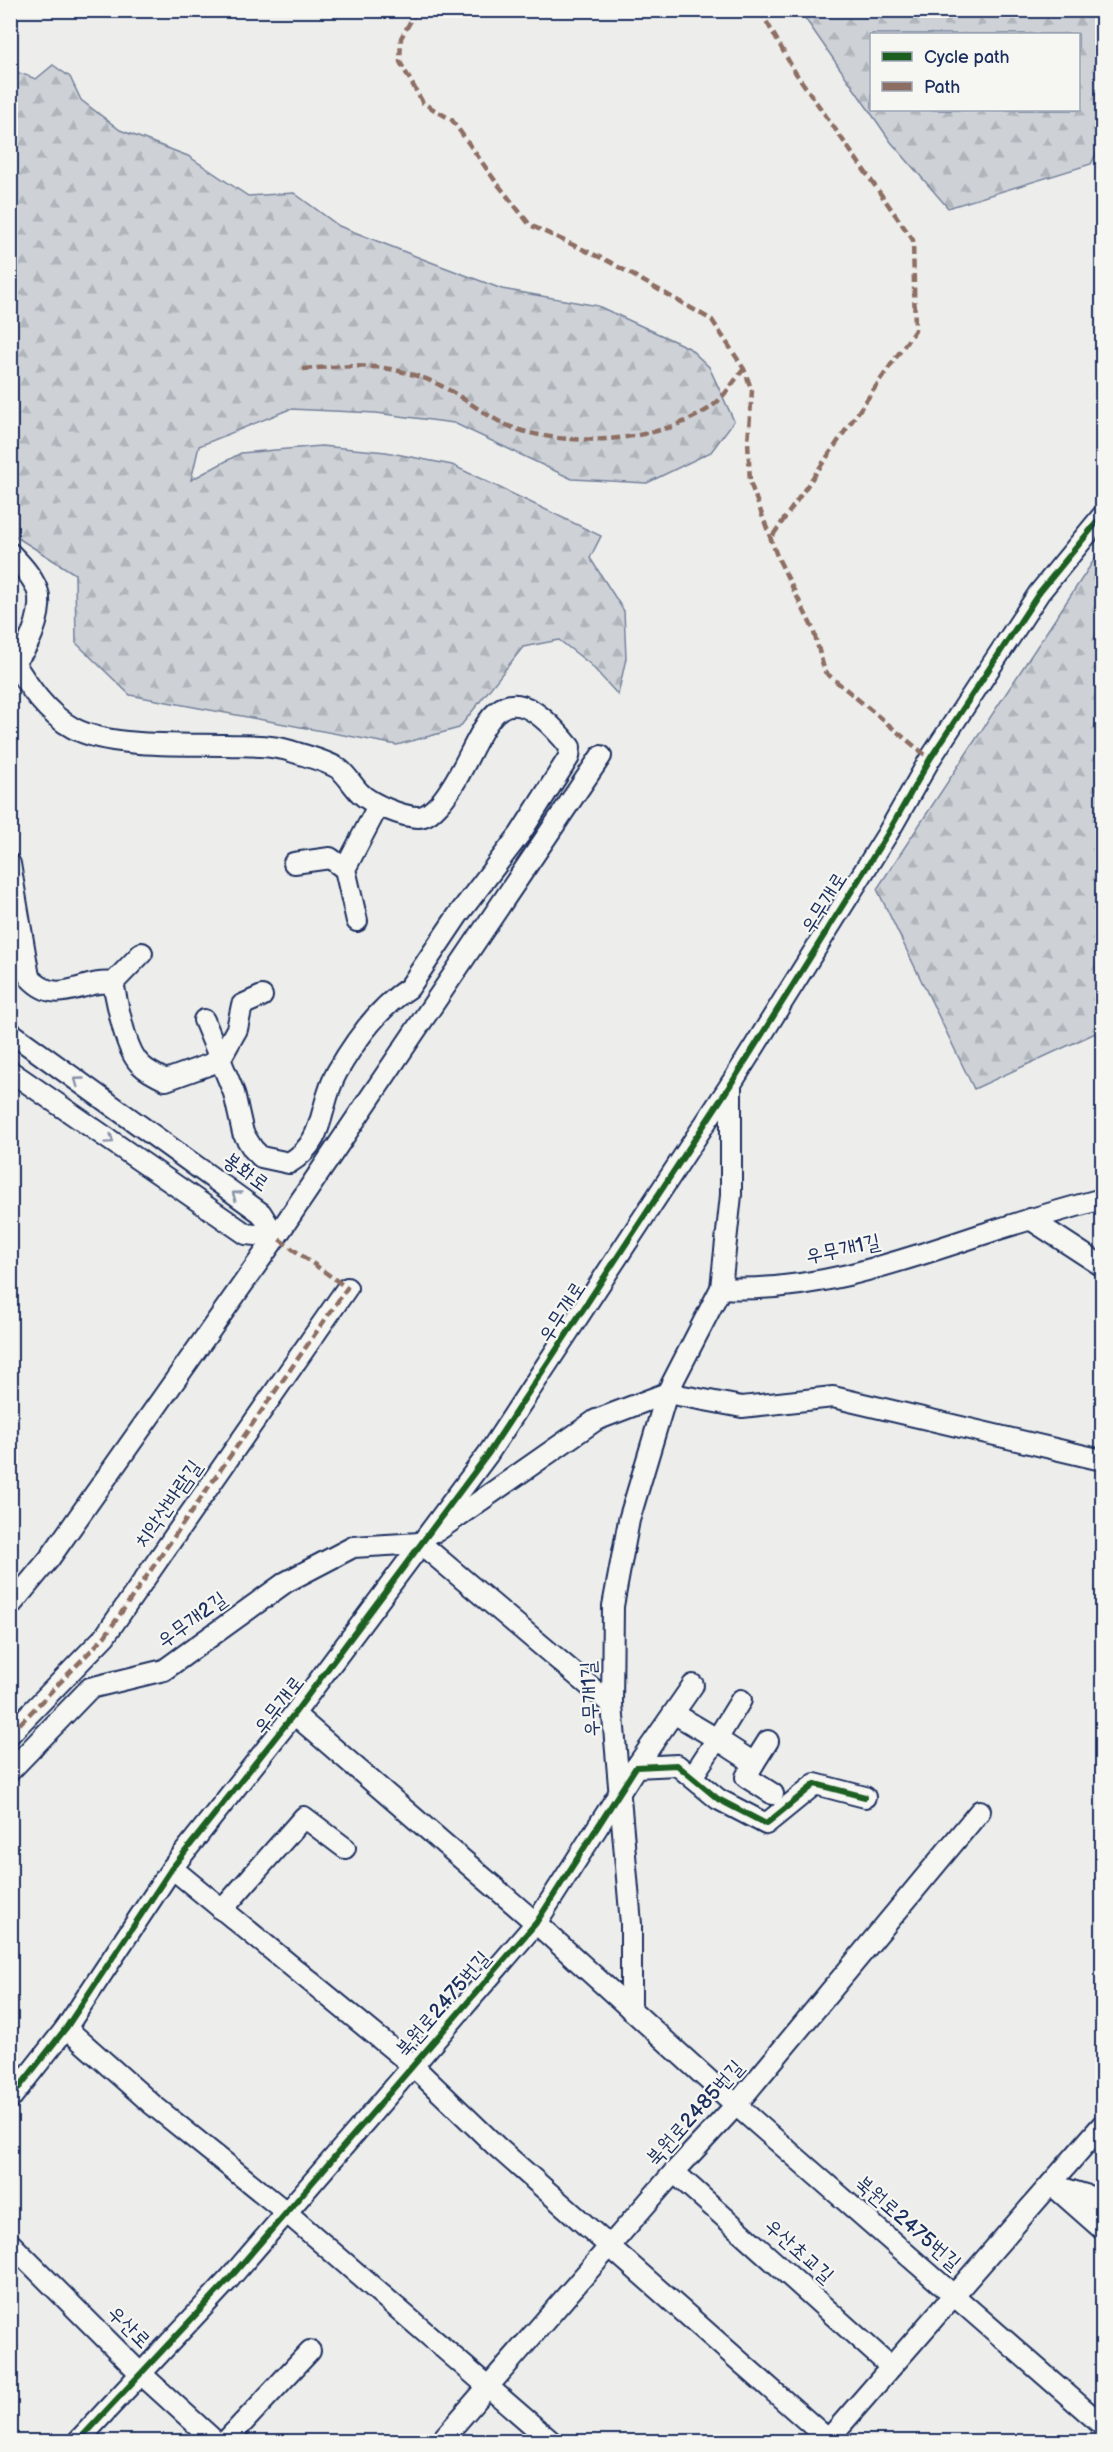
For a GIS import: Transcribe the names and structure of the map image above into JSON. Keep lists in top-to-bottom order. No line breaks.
{"streets":{"street":["우무개로","봉화로","우무개1길","치악산바람길","우무개2길","북원로2475번길","북원로2485번길","우산초교길","우산로"]},"crossings":[["우무개로","우무개2길"],["우무개로","북원로2475번길"],["우무개1길","북원로2475번길"],["북원로2475번길","북원로2485번길"],["북원로2475번길","우산로"],["북원로2485번길","우산초교길"]],"legend":["Cycle path","Path"]}
